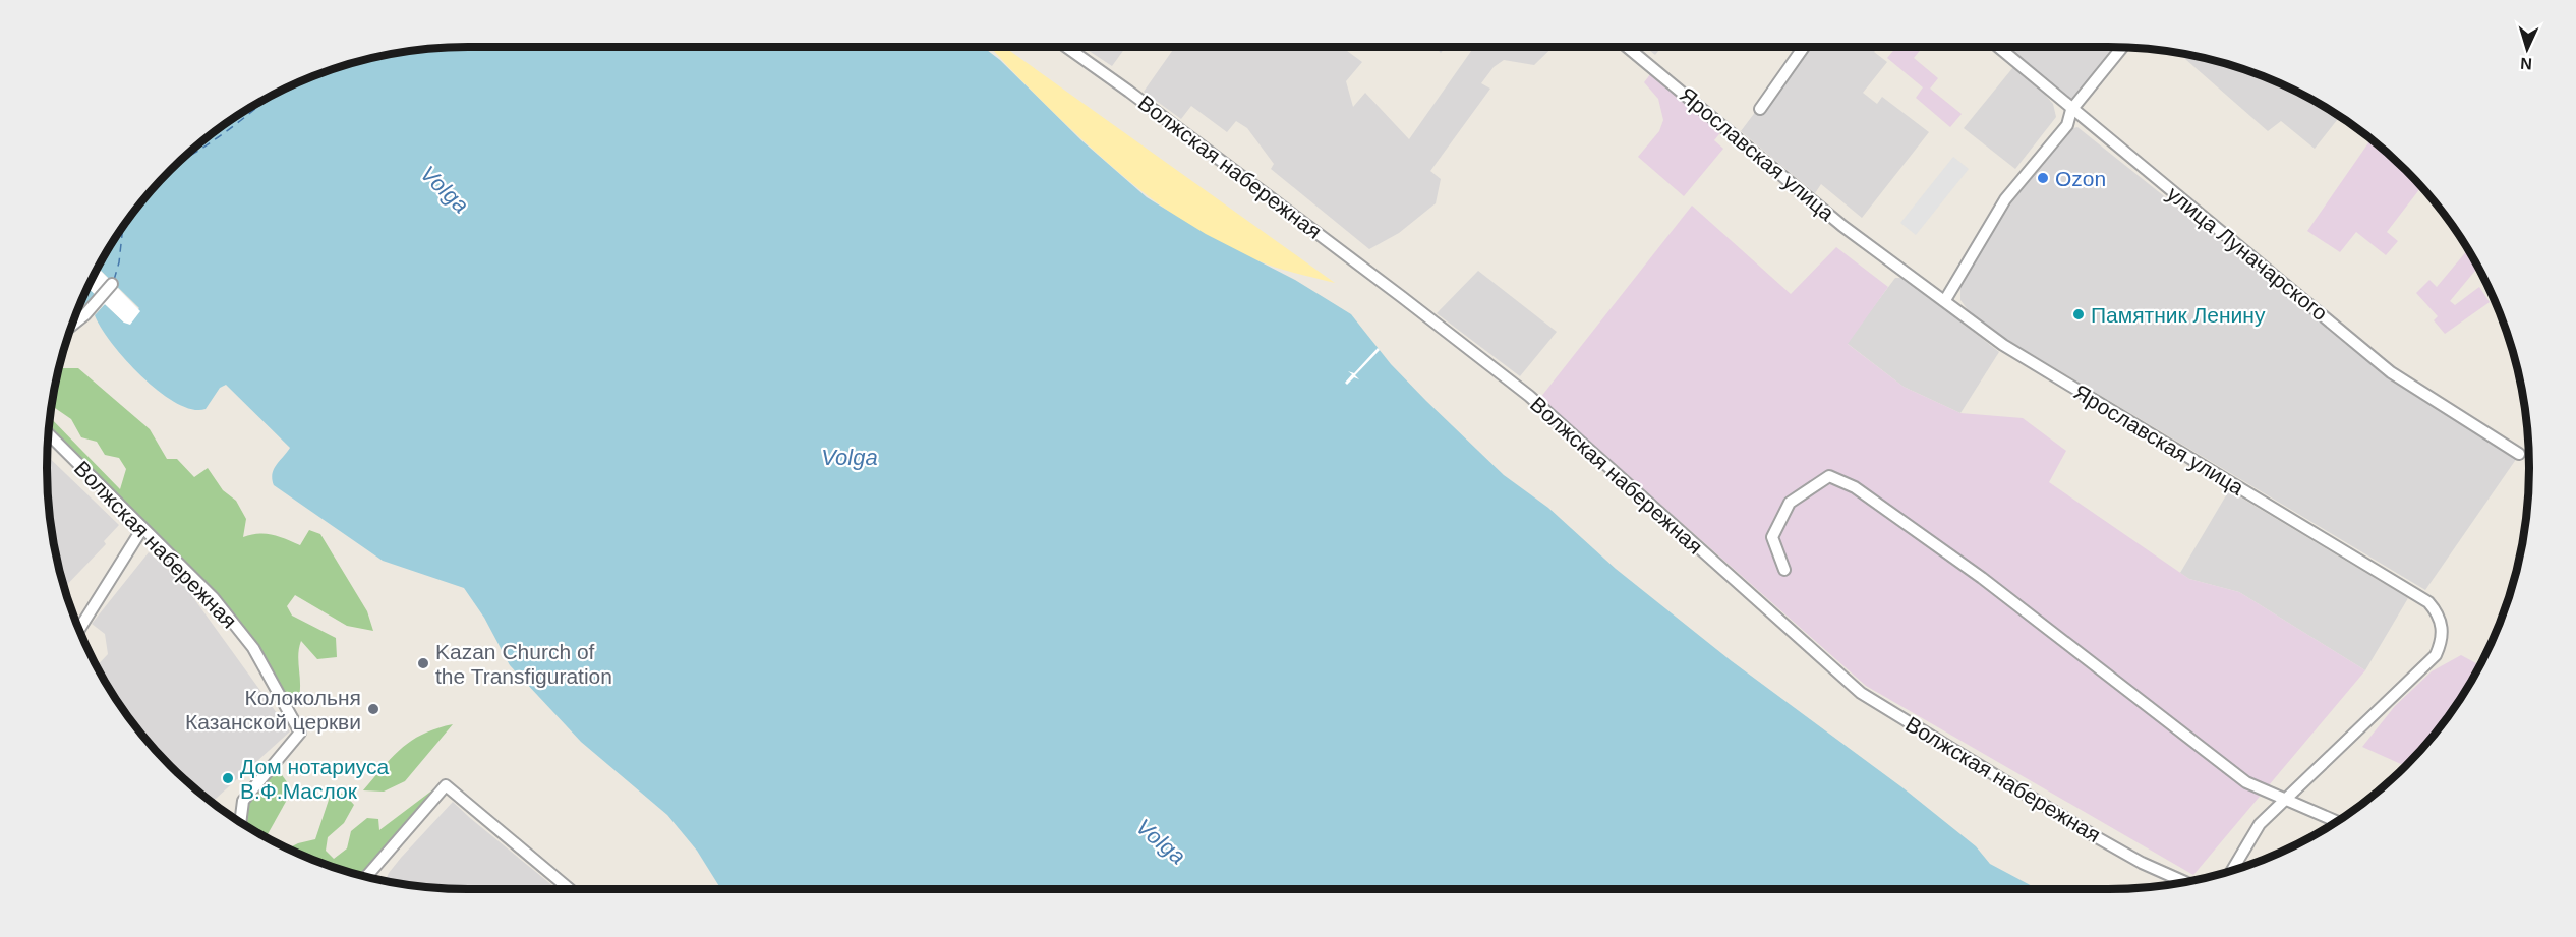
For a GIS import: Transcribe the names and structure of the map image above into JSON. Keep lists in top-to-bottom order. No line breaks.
{"streets":{"street":["Ярославская улица","Волжская набережная","улица Луначарского"]},"water":["Volga"],"places":["Ozon","Памятник Ленину","Kazan Church of the Transfiguration","Колокольня Казанской церкви","Дом нотариуса В.Ф.Маслок"],"north":"bottom"}
